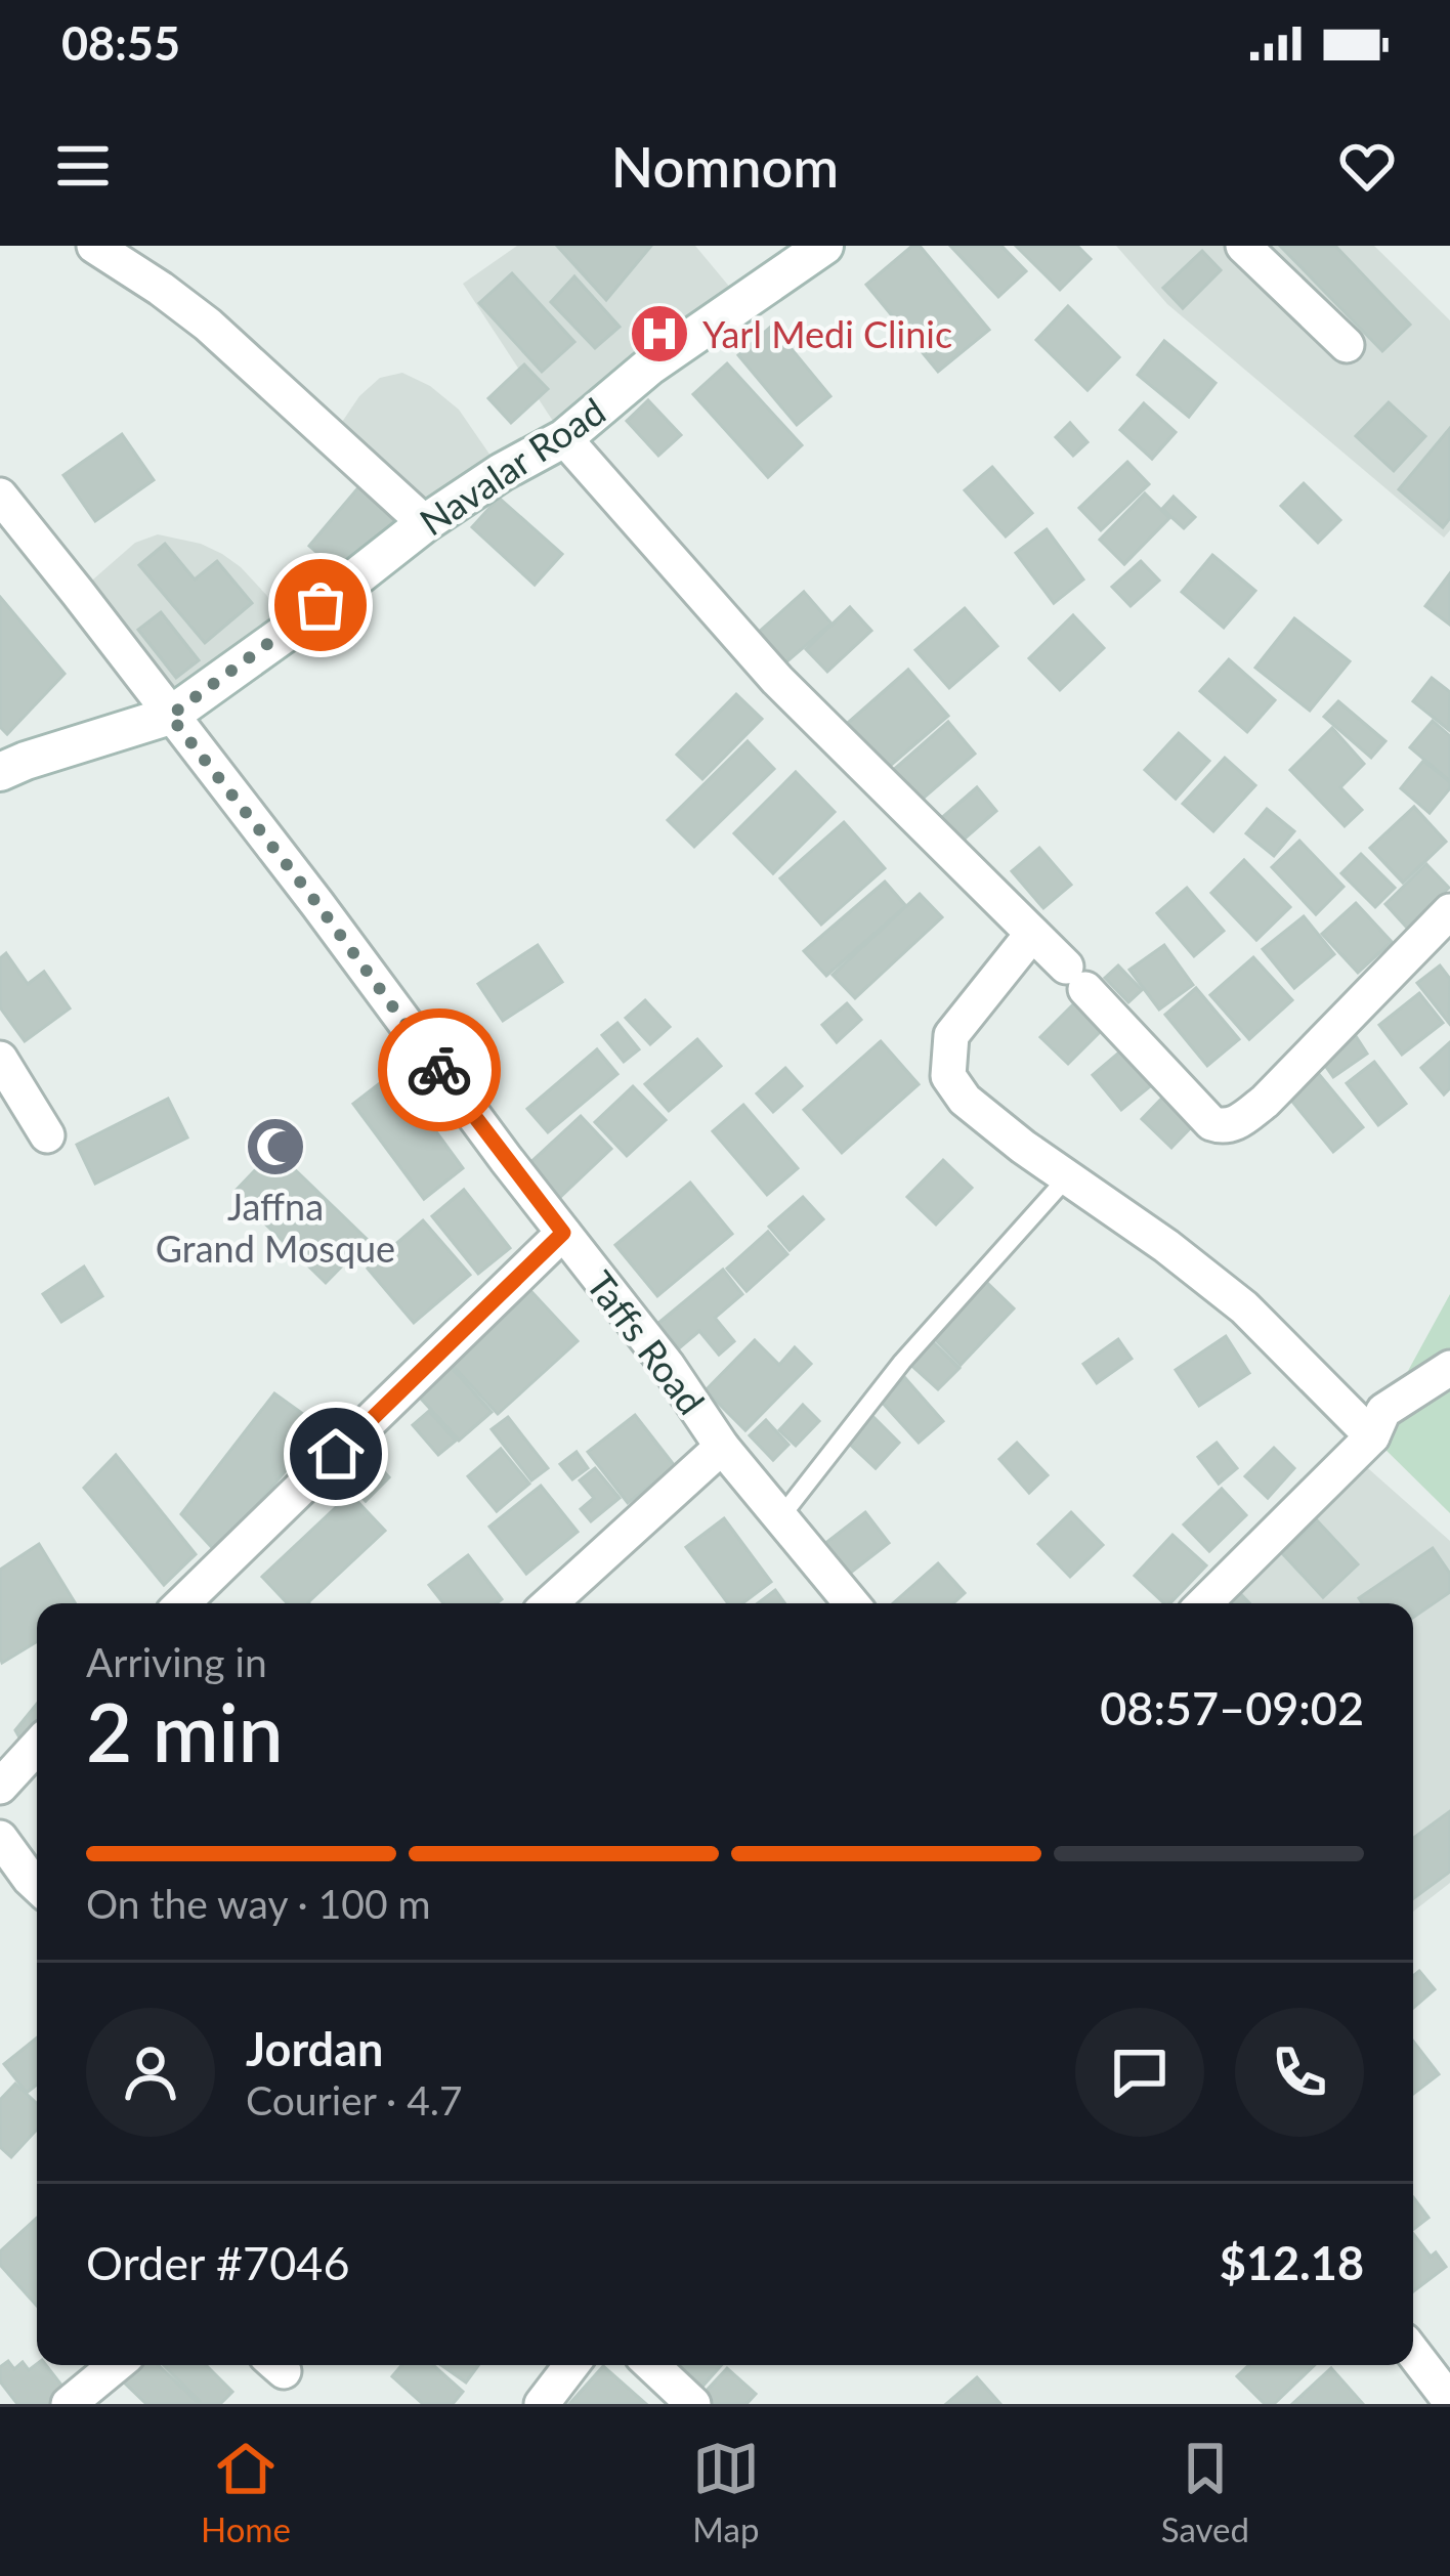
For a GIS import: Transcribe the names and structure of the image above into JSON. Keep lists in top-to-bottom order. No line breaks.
{"streets":{"street":["Navalar Road","Taffs Road"]},"crossings":[["Navalar Road","Taffs Road"]],"places":{"hospital":["Yarl Medi Clinic"],"mosque":["Jaffna Grand Mosque"]},"page":{"status":"08:55","header":"Nomnom","heading":["2 min","Arriving in","08:57–09:02"],"panel":["Jordan","Courier · 4.7","Order #7046","$12.18"],"bar":"On the way · 100 m","tabs":["Home","Map","Saved"]}}
